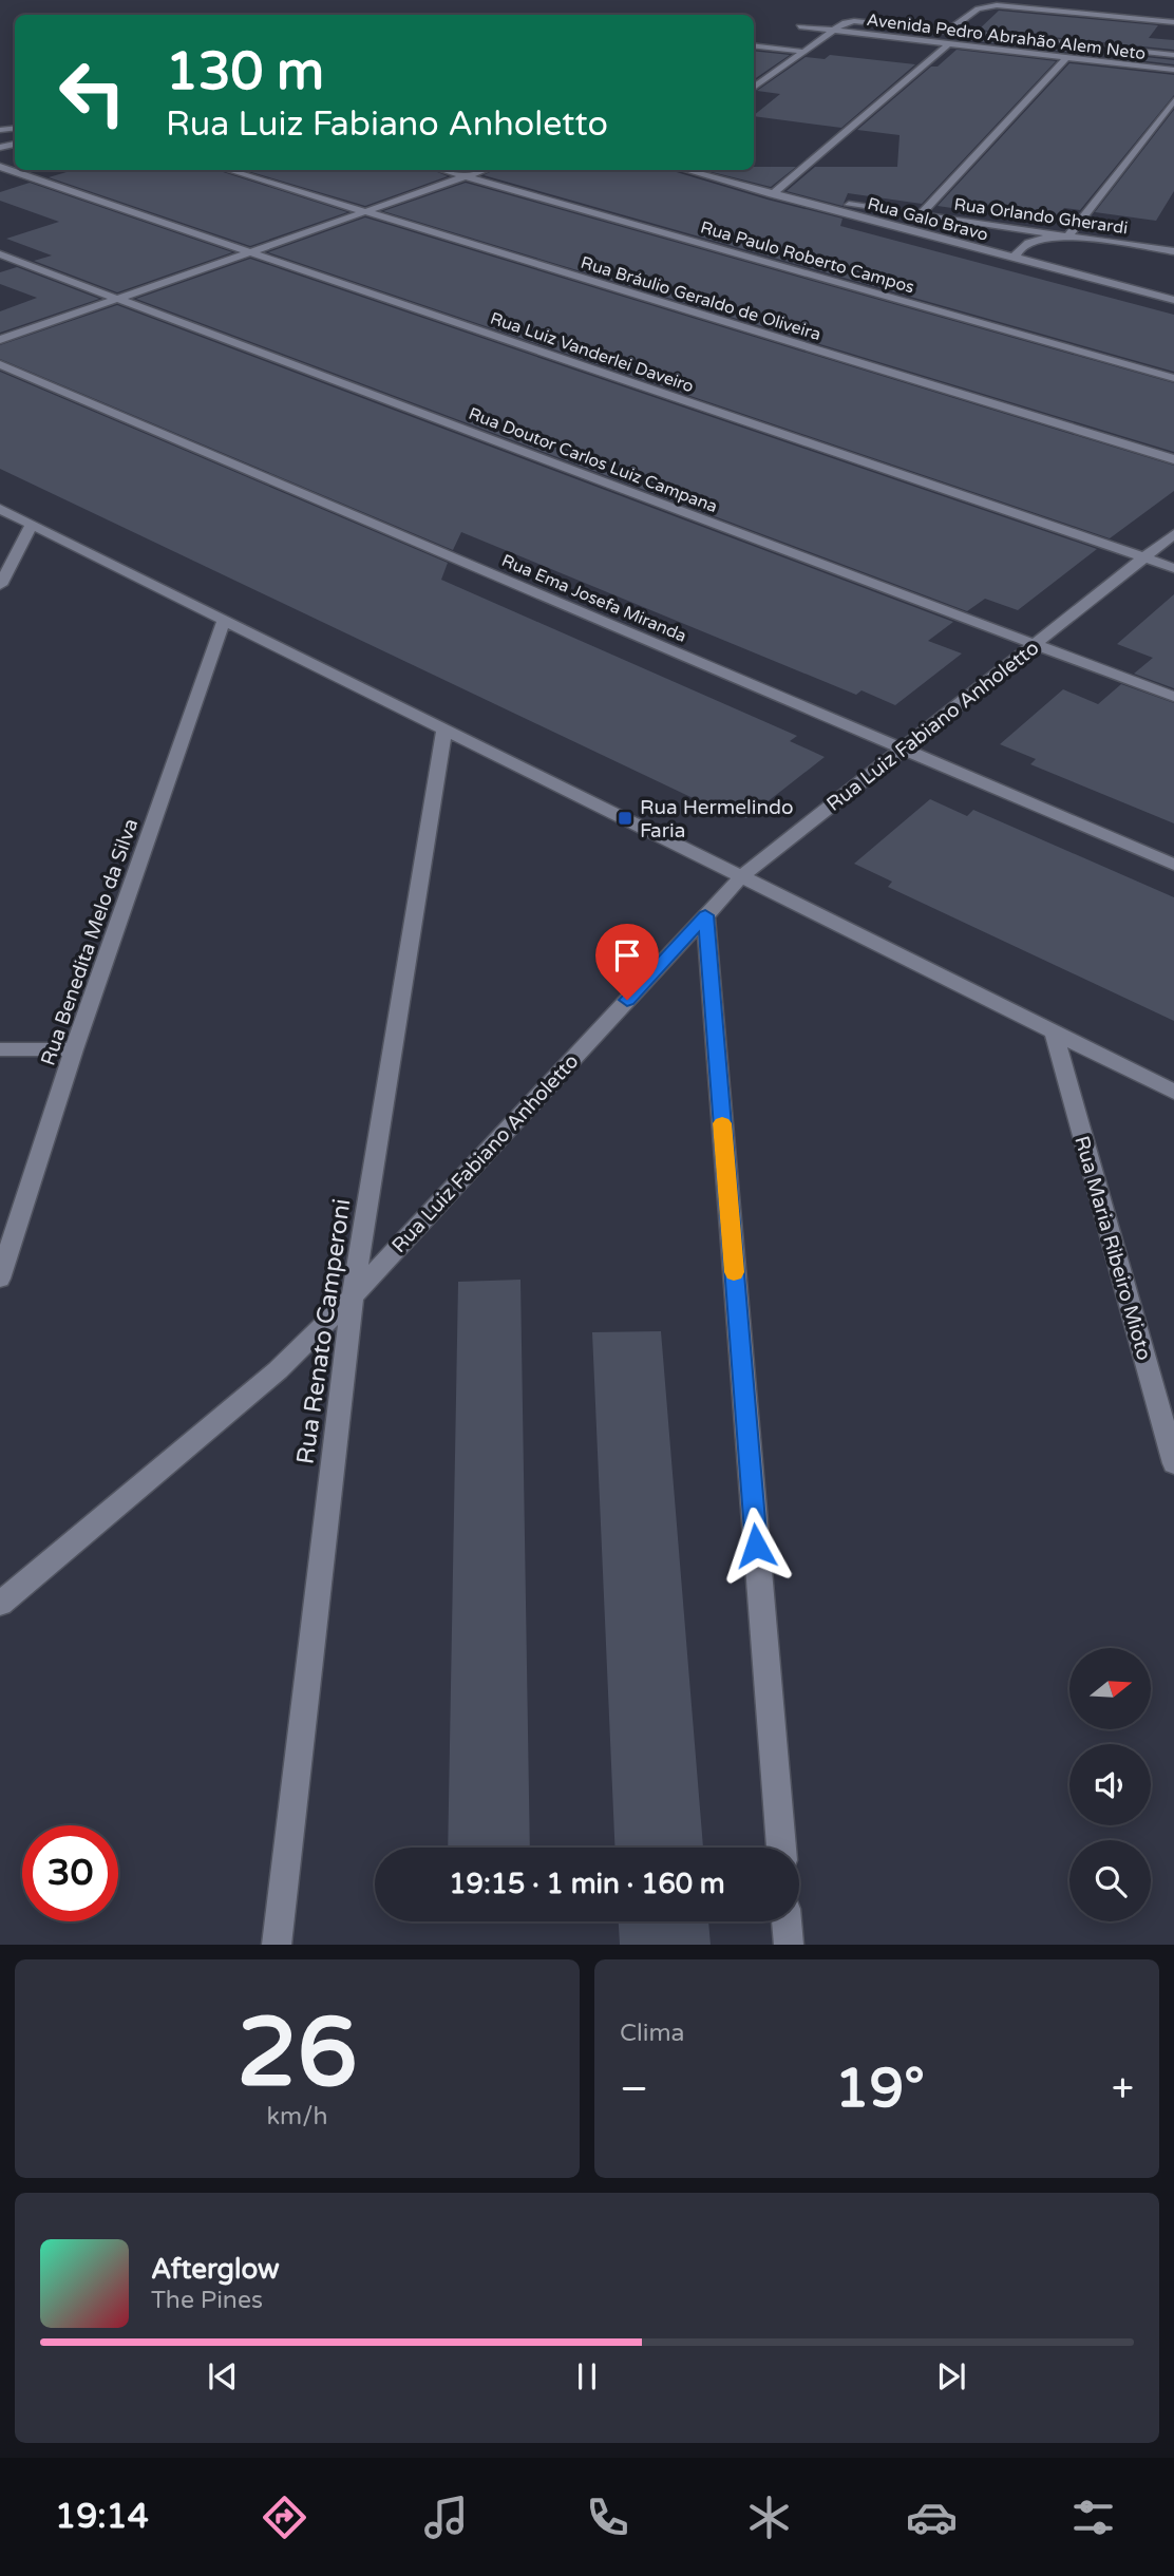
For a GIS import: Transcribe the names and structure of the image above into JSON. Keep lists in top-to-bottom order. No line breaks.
{"streets":{"street":["Avenida Pedro Abrahão Alem Neto","Rua Orlando Gherardi","Rua Galo Bravo","Rua Paulo Roberto Campos","Rua Bráulio Geraldo de Oliveira","Rua Luiz Vanderlei Daveiro","Rua Doutor Carlos Luiz Campana","Rua Ema Josefa Miranda","Rua Luiz Fabiano Anholetto","Rua Benedita Melo da Silva","Rua Maria Ribeiro Mioto","Rua Renato Camperoni"]},"crossings":[["Rua Orlando Gherardi","Rua Galo Bravo"],["Rua Luiz Vanderlei Daveiro","Rua Luiz Fabiano Anholetto"],["Rua Doutor Carlos Luiz Campana","Rua Luiz Fabiano Anholetto"],["Rua Ema Josefa Miranda","Rua Luiz Fabiano Anholetto"],["Rua Luiz Fabiano Anholetto","Rua Renato Camperoni"]],"places":{"transit":["Rua Hermelindo Faria"]},"north":"right","page":{"turn":["130 m","Rua Luiz Fabiano Anholetto"],"limit":"30","trip":"19:15 · 1 min · 160 m","tile":[["26","km/h"],"Clima"],"heat":["−","19°","+"],"song":["Afterglow","The Pines"],"tabs":"19:14"}}
